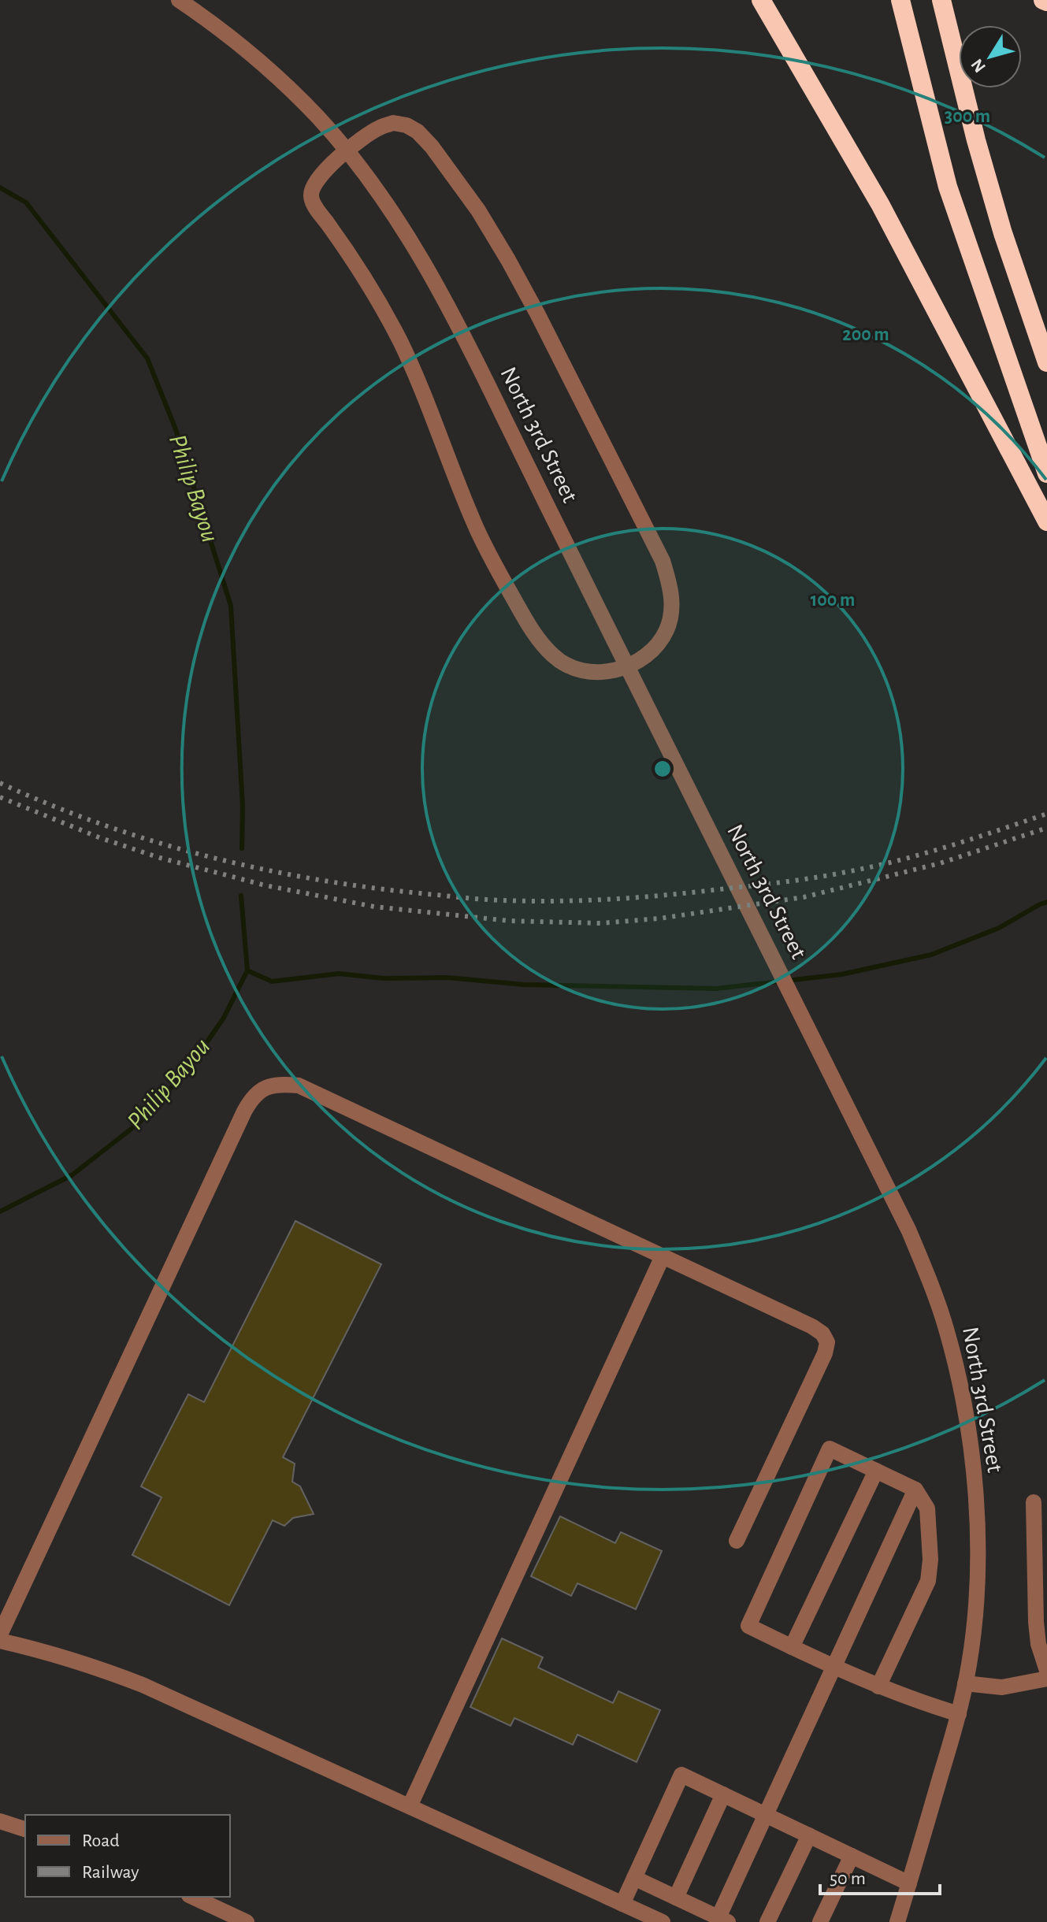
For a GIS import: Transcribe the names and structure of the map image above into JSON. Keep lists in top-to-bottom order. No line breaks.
{"streets":{"street":["North 3rd Street"]},"water":["Philip Bayou"],"legend":["Road","Railway"],"scale_bar":"50 m","north":"bottom left","rings":["300 m","200 m","100 m"]}
